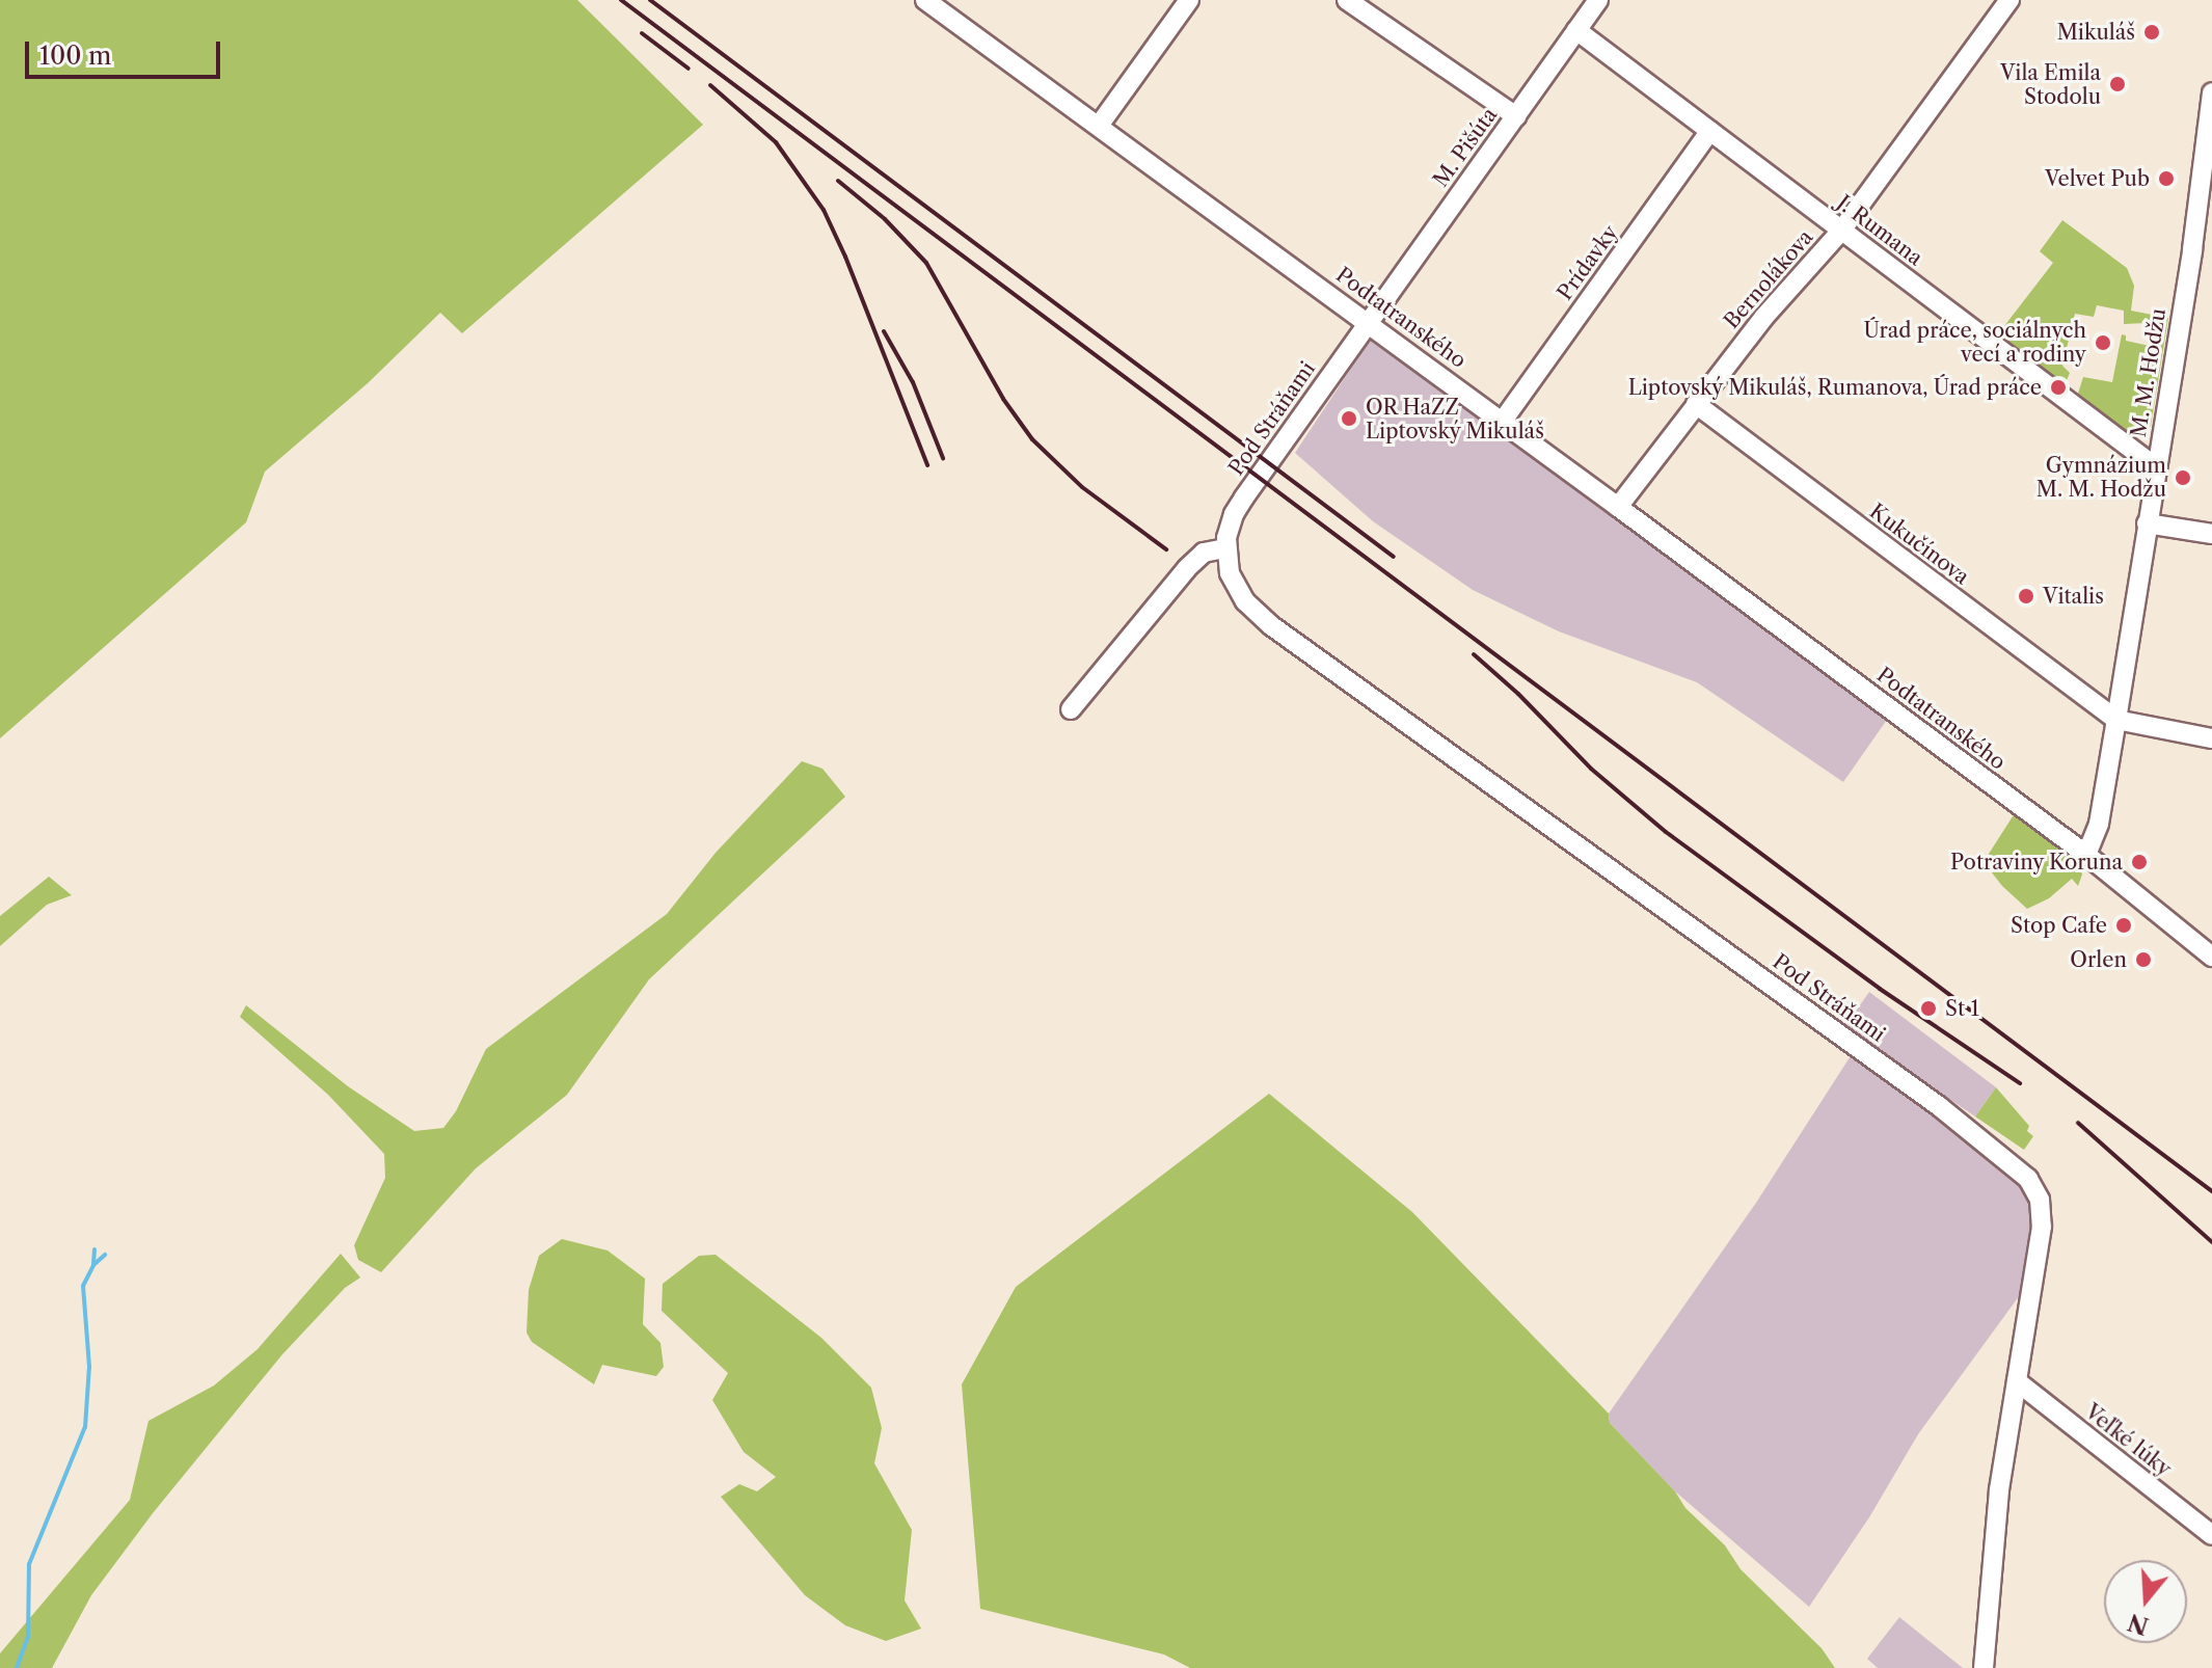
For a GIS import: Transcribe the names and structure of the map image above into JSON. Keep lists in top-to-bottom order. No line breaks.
{"streets":{"street":["M. Pišúta","J. Rumana","Prídavky","Bernolákova","Podtatranského","M. M. Hodžu","Pod Stráňami","Kukučínova","Veľké lúky"]},"crossings":[["M. Pišúta","J. Rumana"],["M. Pišúta","Podtatranského"],["M. Pišúta","Pod Stráňami"],["J. Rumana","Prídavky"],["J. Rumana","Bernolákova"],["J. Rumana","M. M. Hodžu"],["Prídavky","Podtatranského"],["Bernolákova","Podtatranského"],["Bernolákova","Kukučínova"],["Podtatranského","M. M. Hodžu"],["Podtatranského","Pod Stráňami"],["M. M. Hodžu","Kukučínova"],["Pod Stráňami","Veľké lúky"]],"places":["Mikuláš","Vila Emila Stodolu","Velvet Pub","Úrad práce, sociálnych vecí a rodiny","Liptovský Mikuláš, Rumanova, Úrad práce","OR HaZZ Liptovský Mikuláš","Gymnázium M. M. Hodžu","Vitalis","Potraviny Koruna","Stop Cafe","Orlen","St 1"],"scale_bar":"100 m","north":"bottom"}
